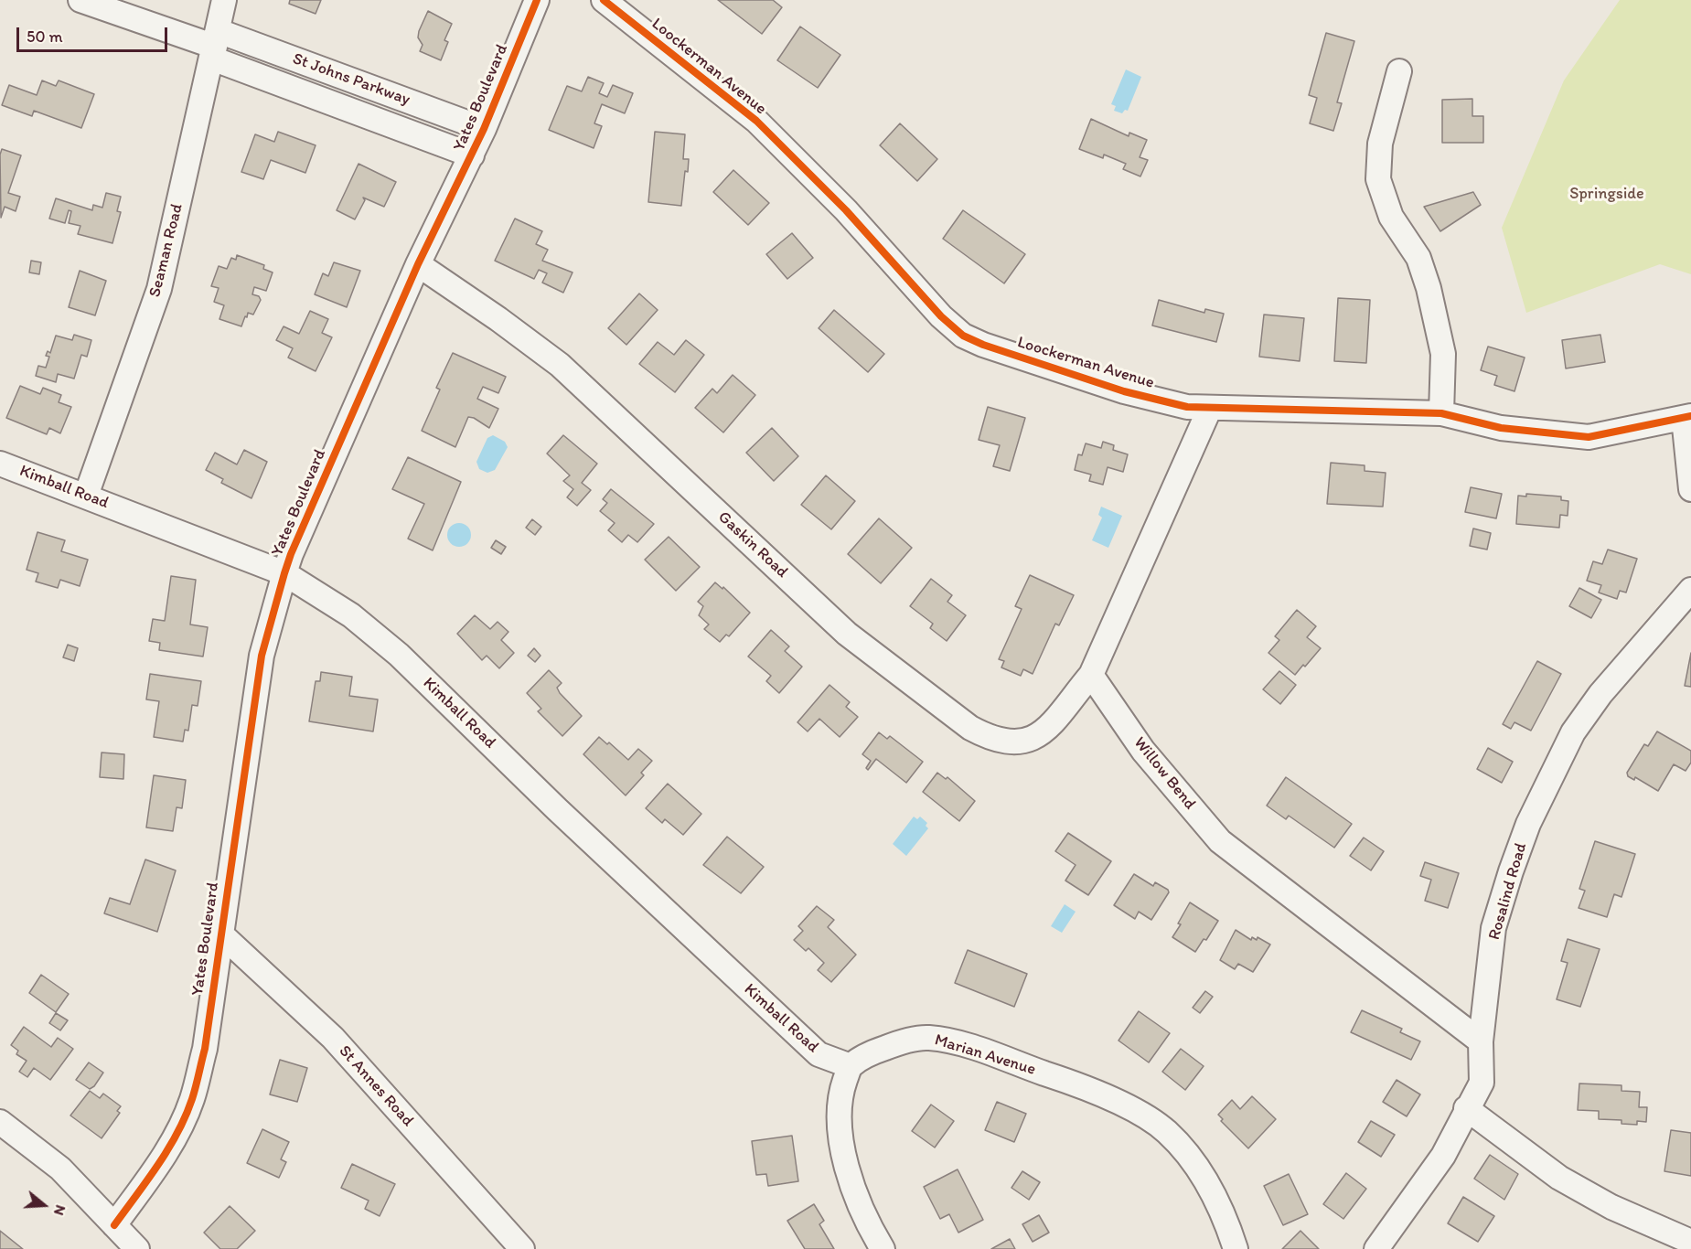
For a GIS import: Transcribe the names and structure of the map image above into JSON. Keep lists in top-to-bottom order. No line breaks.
{"streets":{"street":["Loockerman Avenue","St Johns Parkway","Yates Boulevard","Seaman Road","Kimball Road","Gaskin Road","Willow Bend","Rosalind Road","Marian Avenue","St Annes Road"]},"crossings":[["St Johns Parkway","Yates Boulevard"],["St Johns Parkway","Seaman Road"],["Yates Boulevard","Kimball Road"],["Yates Boulevard","Gaskin Road"],["Yates Boulevard","St Annes Road"],["Seaman Road","Kimball Road"],["Kimball Road","Marian Avenue"],["Gaskin Road","Willow Bend"],["Willow Bend","Rosalind Road"]],"parks":["Springside"],"scale_bar":"50 m","north":"right"}
